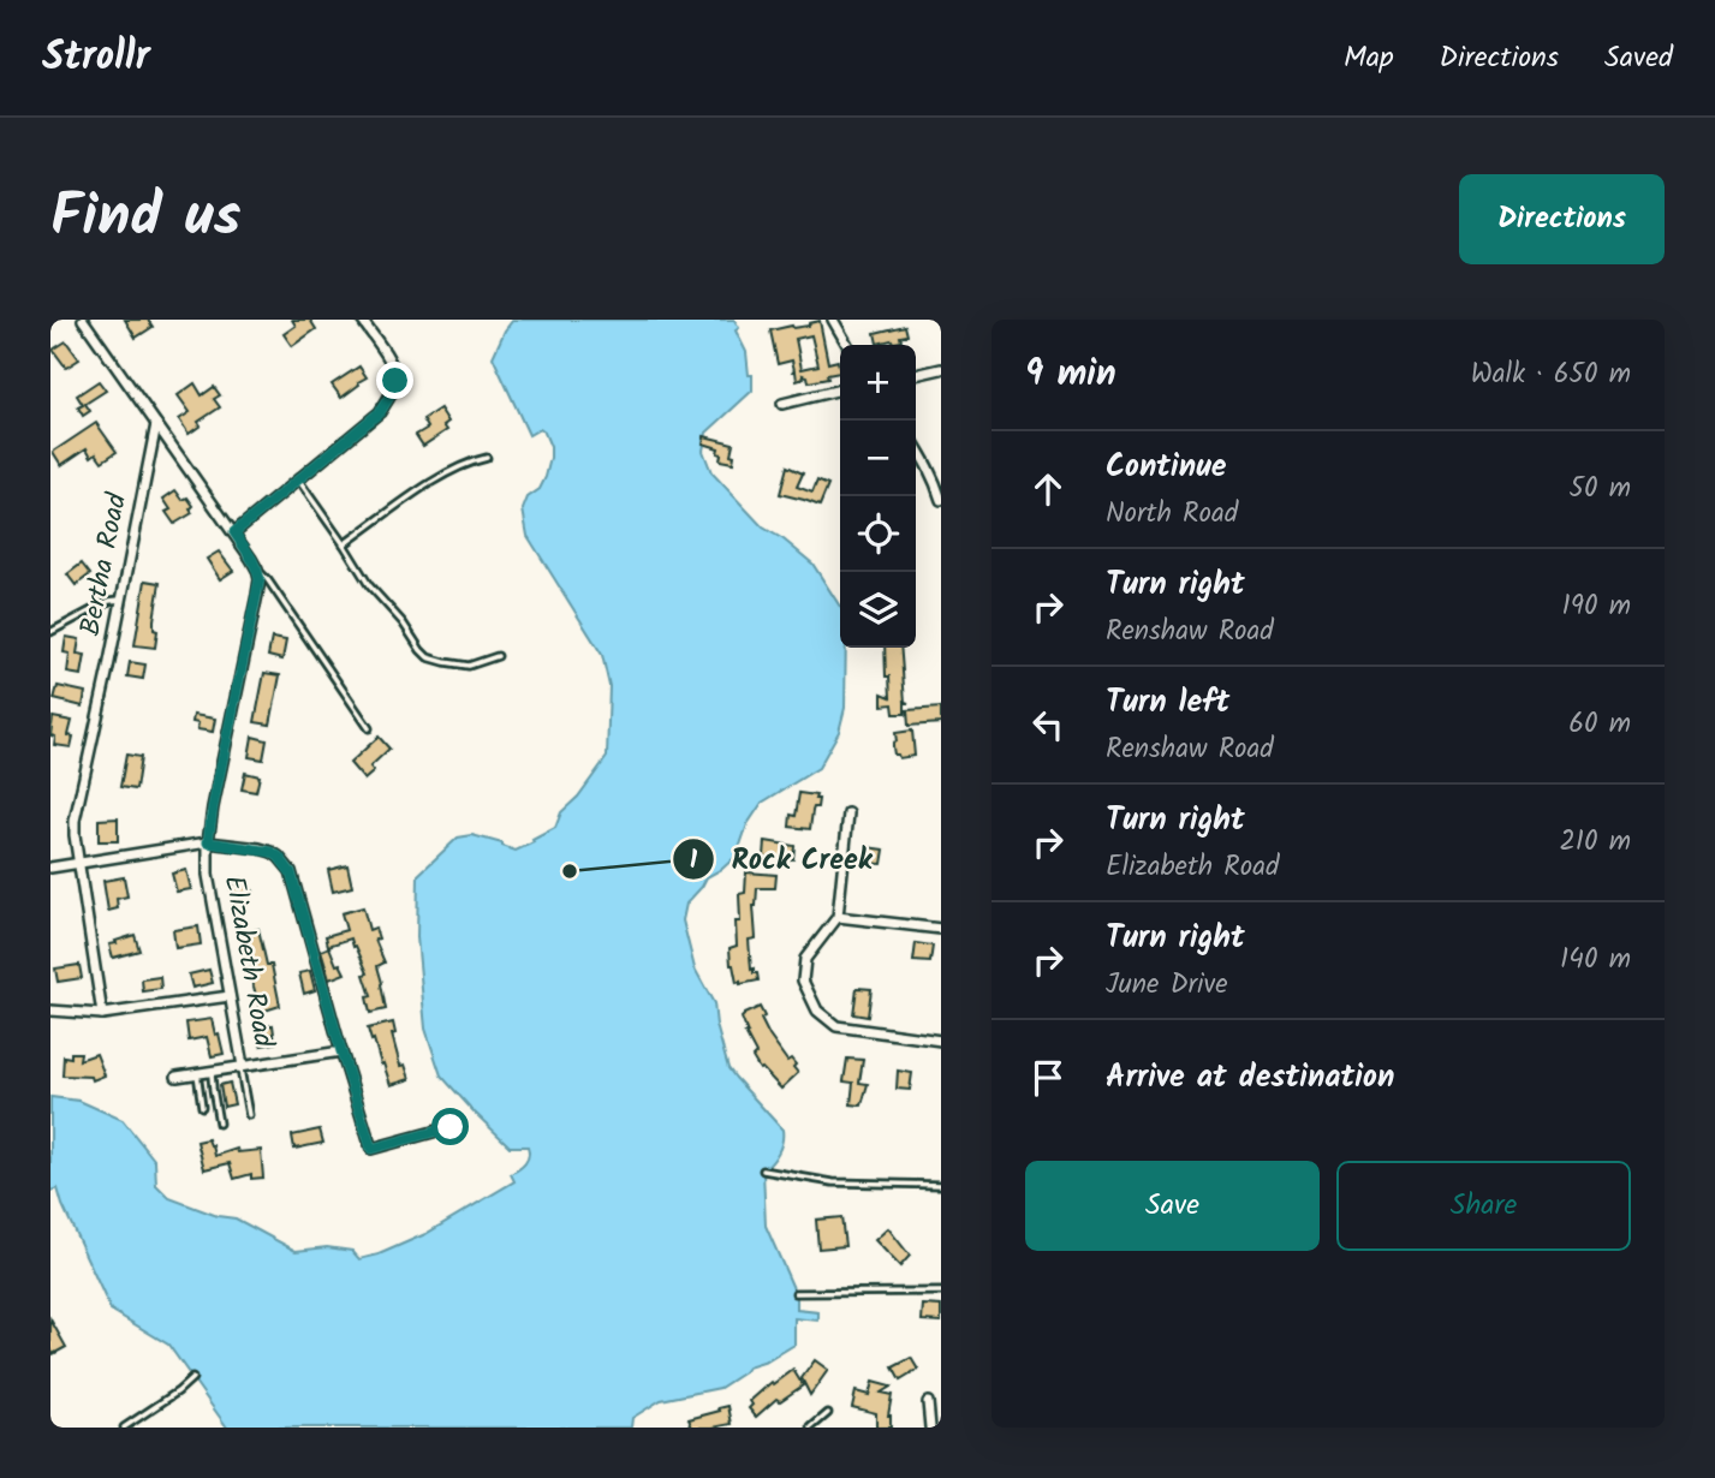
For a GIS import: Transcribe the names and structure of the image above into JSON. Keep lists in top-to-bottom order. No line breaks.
{"streets":{"street":["Bertha Road","Elizabeth Road"]},"places":["Rock Creek"],"page":{"header":"Strollr","nav":["Map","Directions","Saved"],"title":"Find us","buttons":["Directions",["Save","Share"]],"heading":["9 min","Walk · 650 m"],"map_buttons":["+","−"],"list":[["Continue","North Road","50 m"],["Turn right","Renshaw Road","190 m"],["Turn left","Renshaw Road","60 m"],["Turn right","Elizabeth Road","210 m"],["Turn right","June Drive","140 m"],"Arrive at destination"]}}
